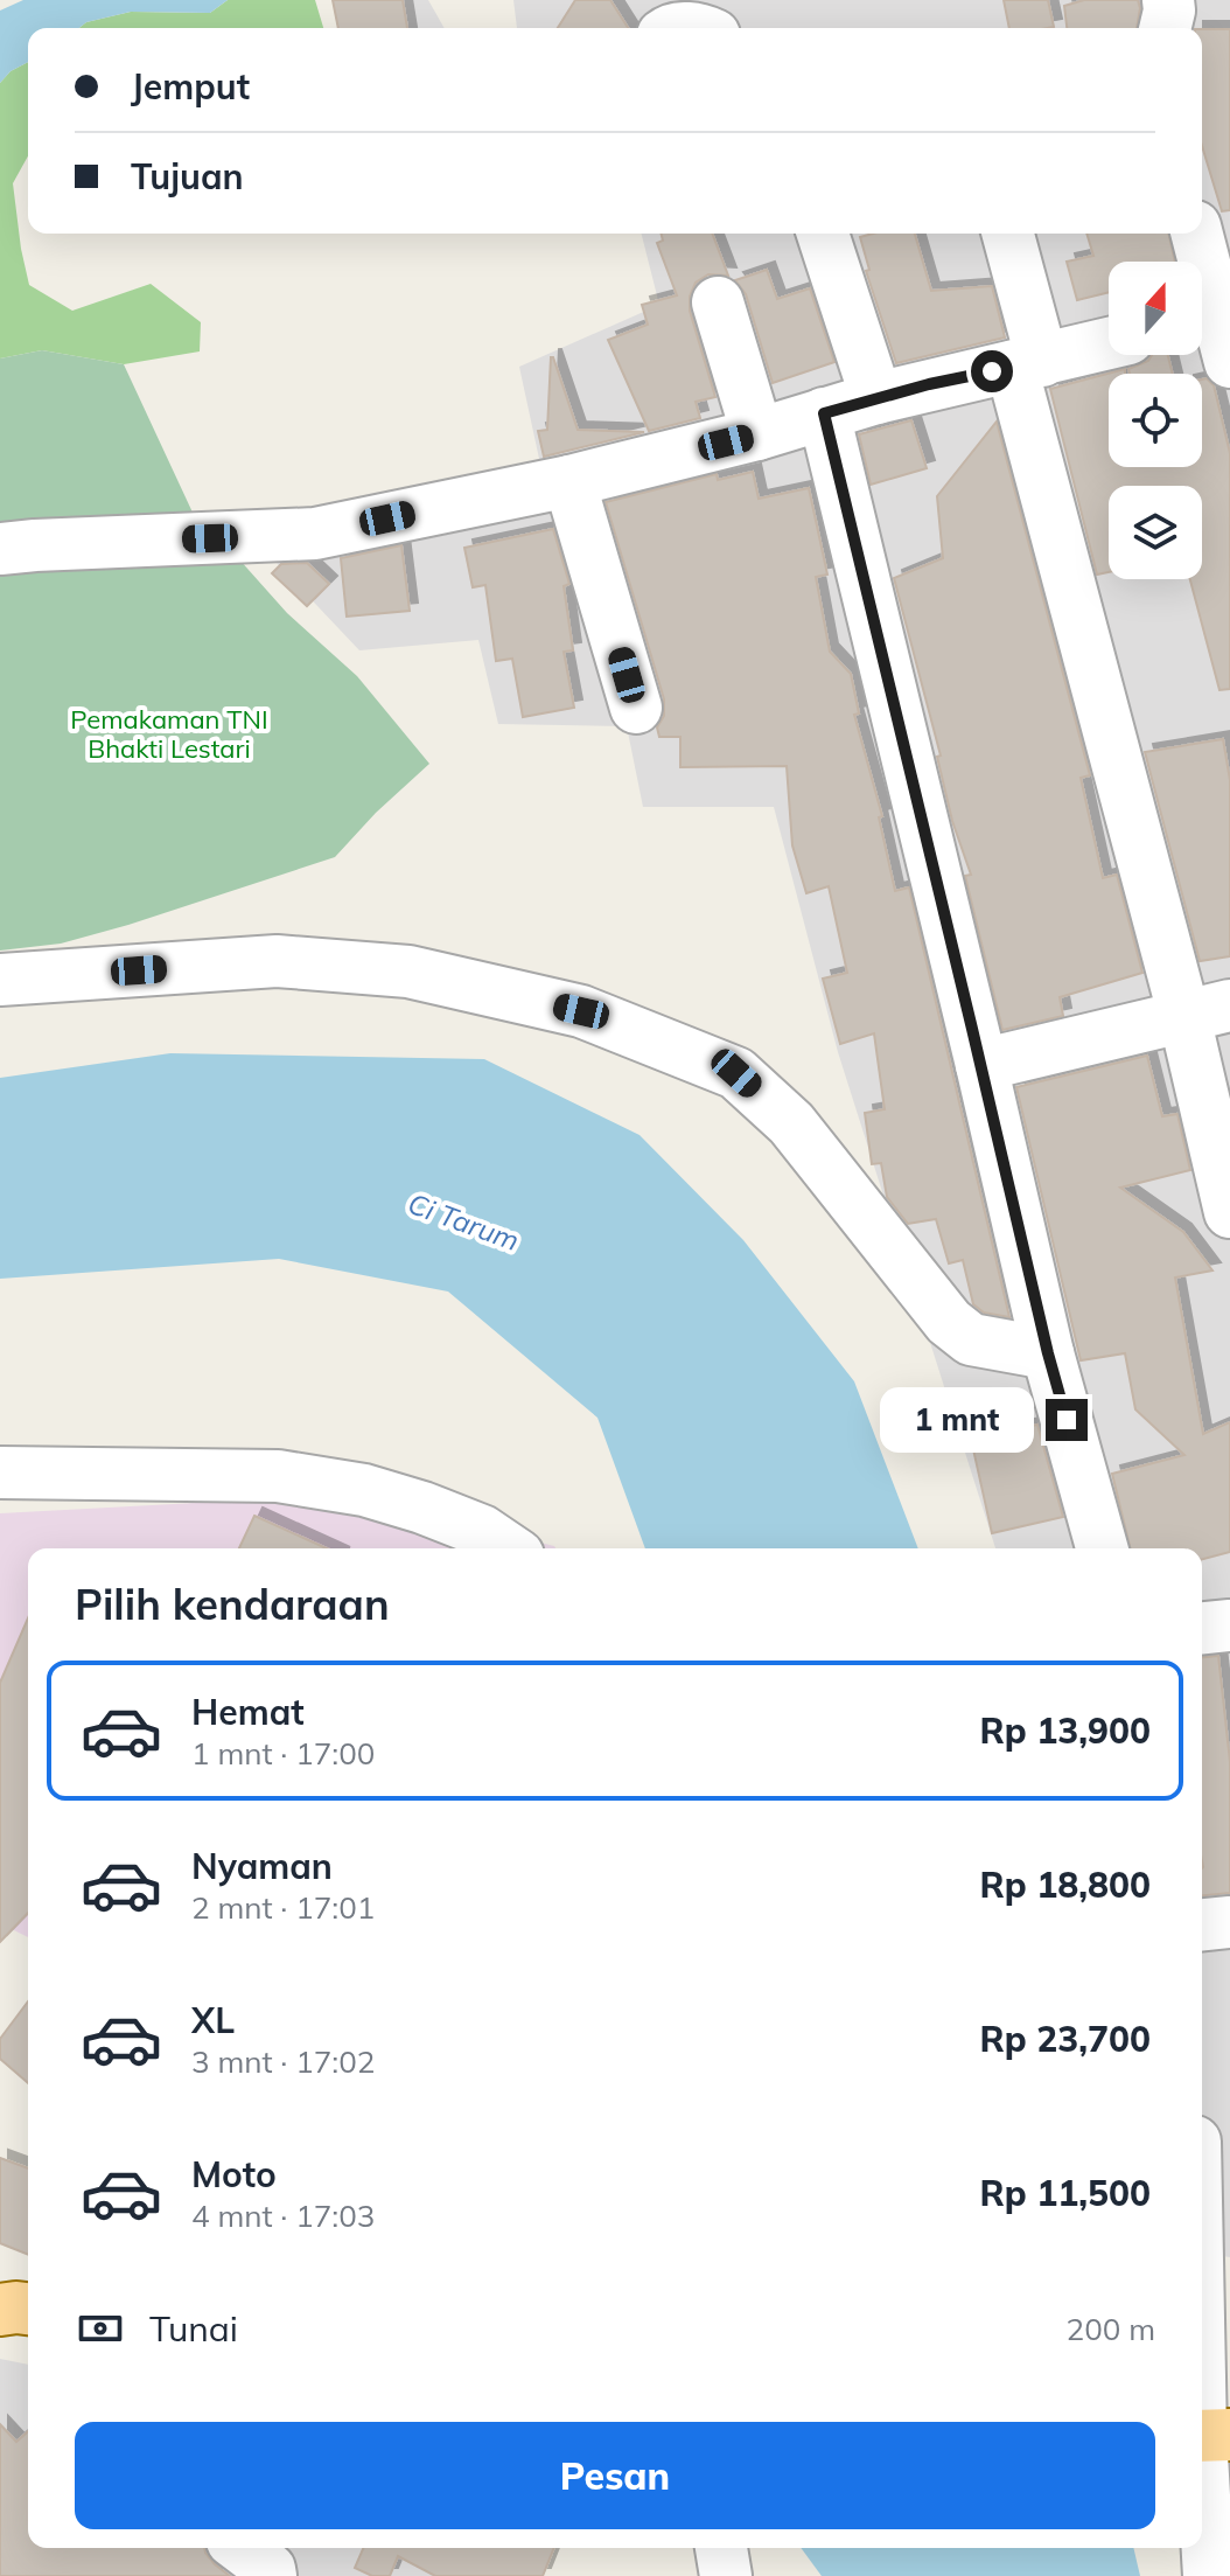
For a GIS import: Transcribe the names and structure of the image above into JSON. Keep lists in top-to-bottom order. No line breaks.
{"water":["Ci Tarum"],"parks":["Pemakaman TNI Bhakti Lestari"],"north":"top","page":{"banner":["Jemput","Tujuan"],"bubble":"1 mnt","heading":"Pilih kendaraan","list":[{"name":"Hemat","note":"1 mnt · 17:00","value":"Rp 13,900"},{"name":"Nyaman","note":"2 mnt · 17:01","value":"Rp 18,800"},{"name":"XL","note":"3 mnt · 17:02","value":"Rp 23,700"},{"name":"Moto","note":"4 mnt · 17:03","value":"Rp 11,500"}],"pay":["Tunai","200 m"],"buttons":"Pesan"}}
